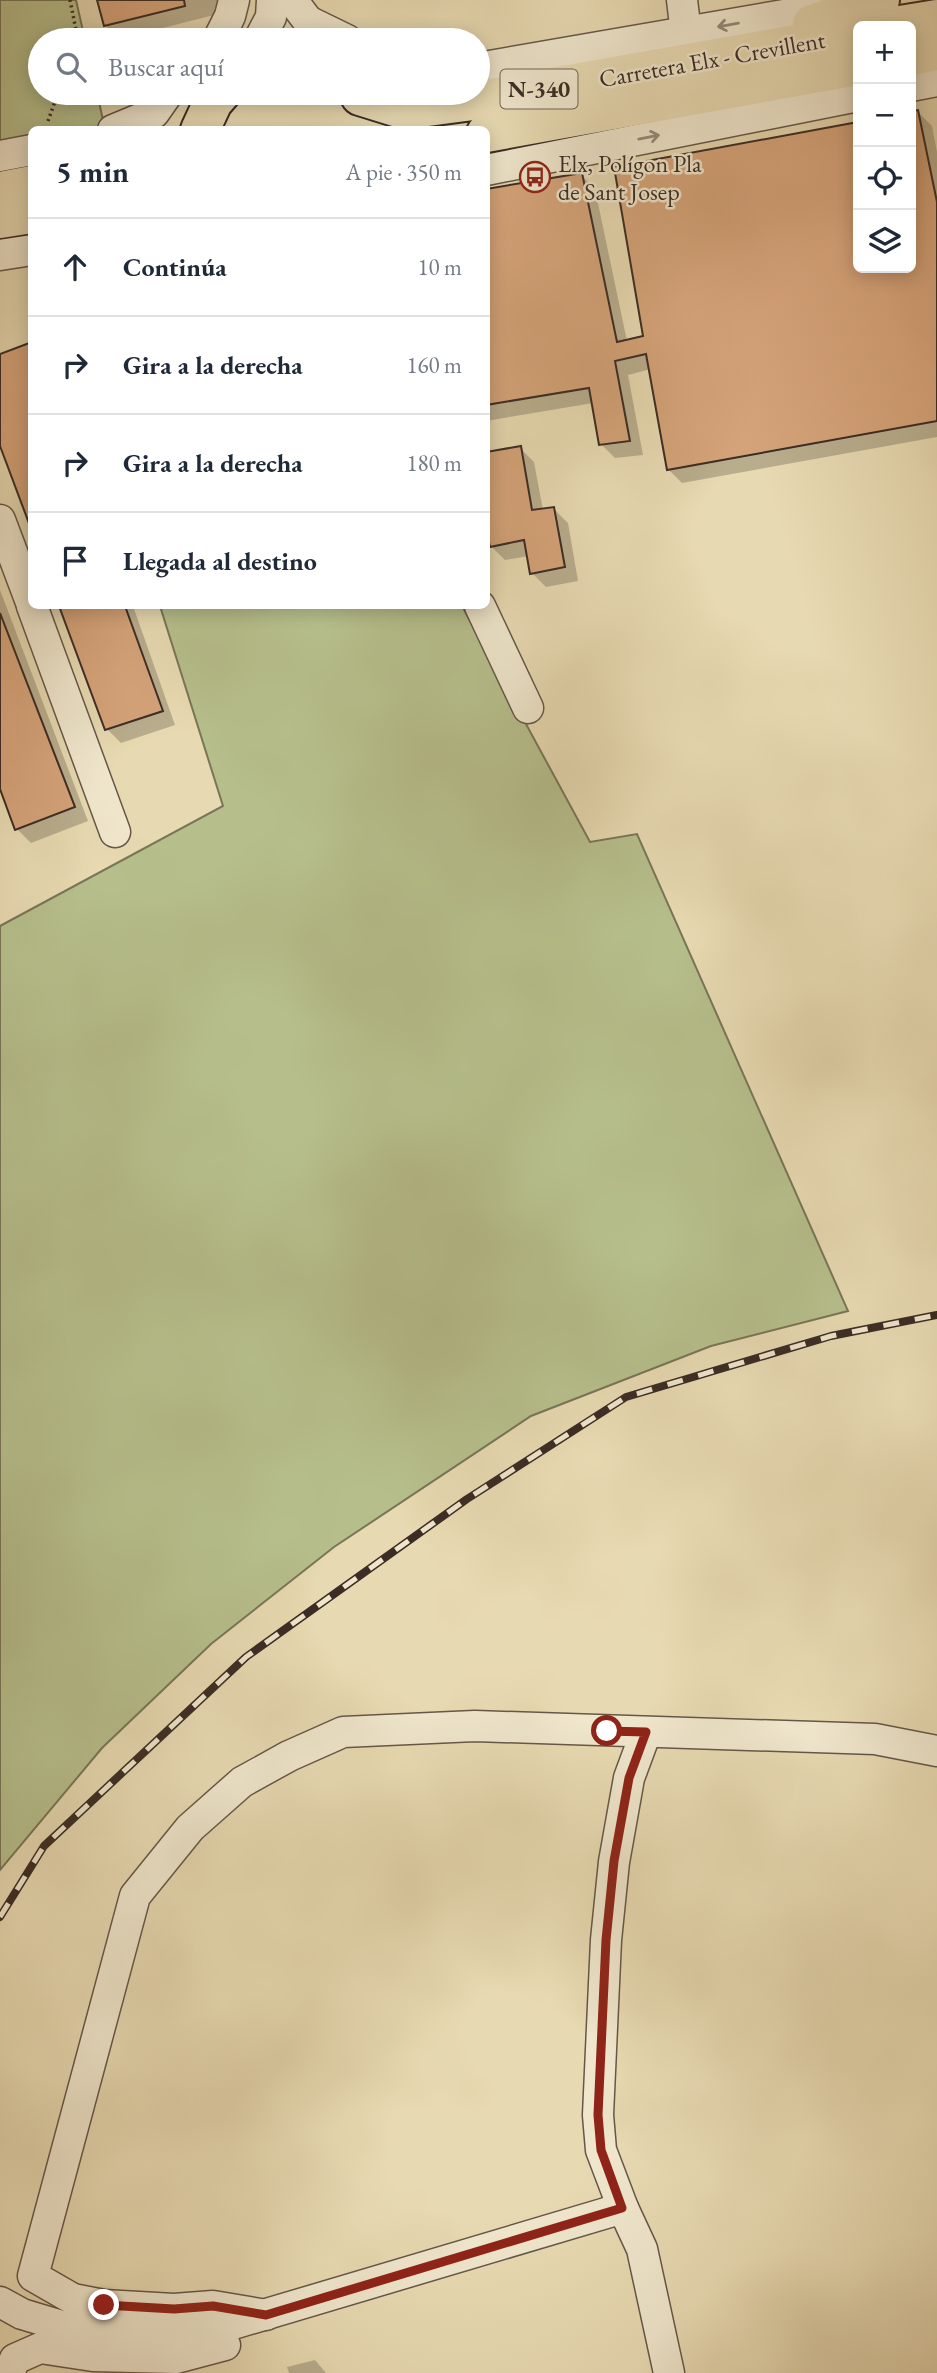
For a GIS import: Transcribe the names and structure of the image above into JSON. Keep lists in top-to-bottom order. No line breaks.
{"streets":{"highway":["Carretera Elx - Crevillent","N-340"]},"places":{"bus stop":["Elx, Polígon Pla de Sant Josep"]},"page":{"map_buttons":["+","−"],"search":"Buscar aquí","heading":["5 min","A pie · 350 m"],"list":[["Continúa","10 m"],["Gira a la derecha","160 m"],["Gira a la derecha","180 m"],"Llegada al destino"]}}
